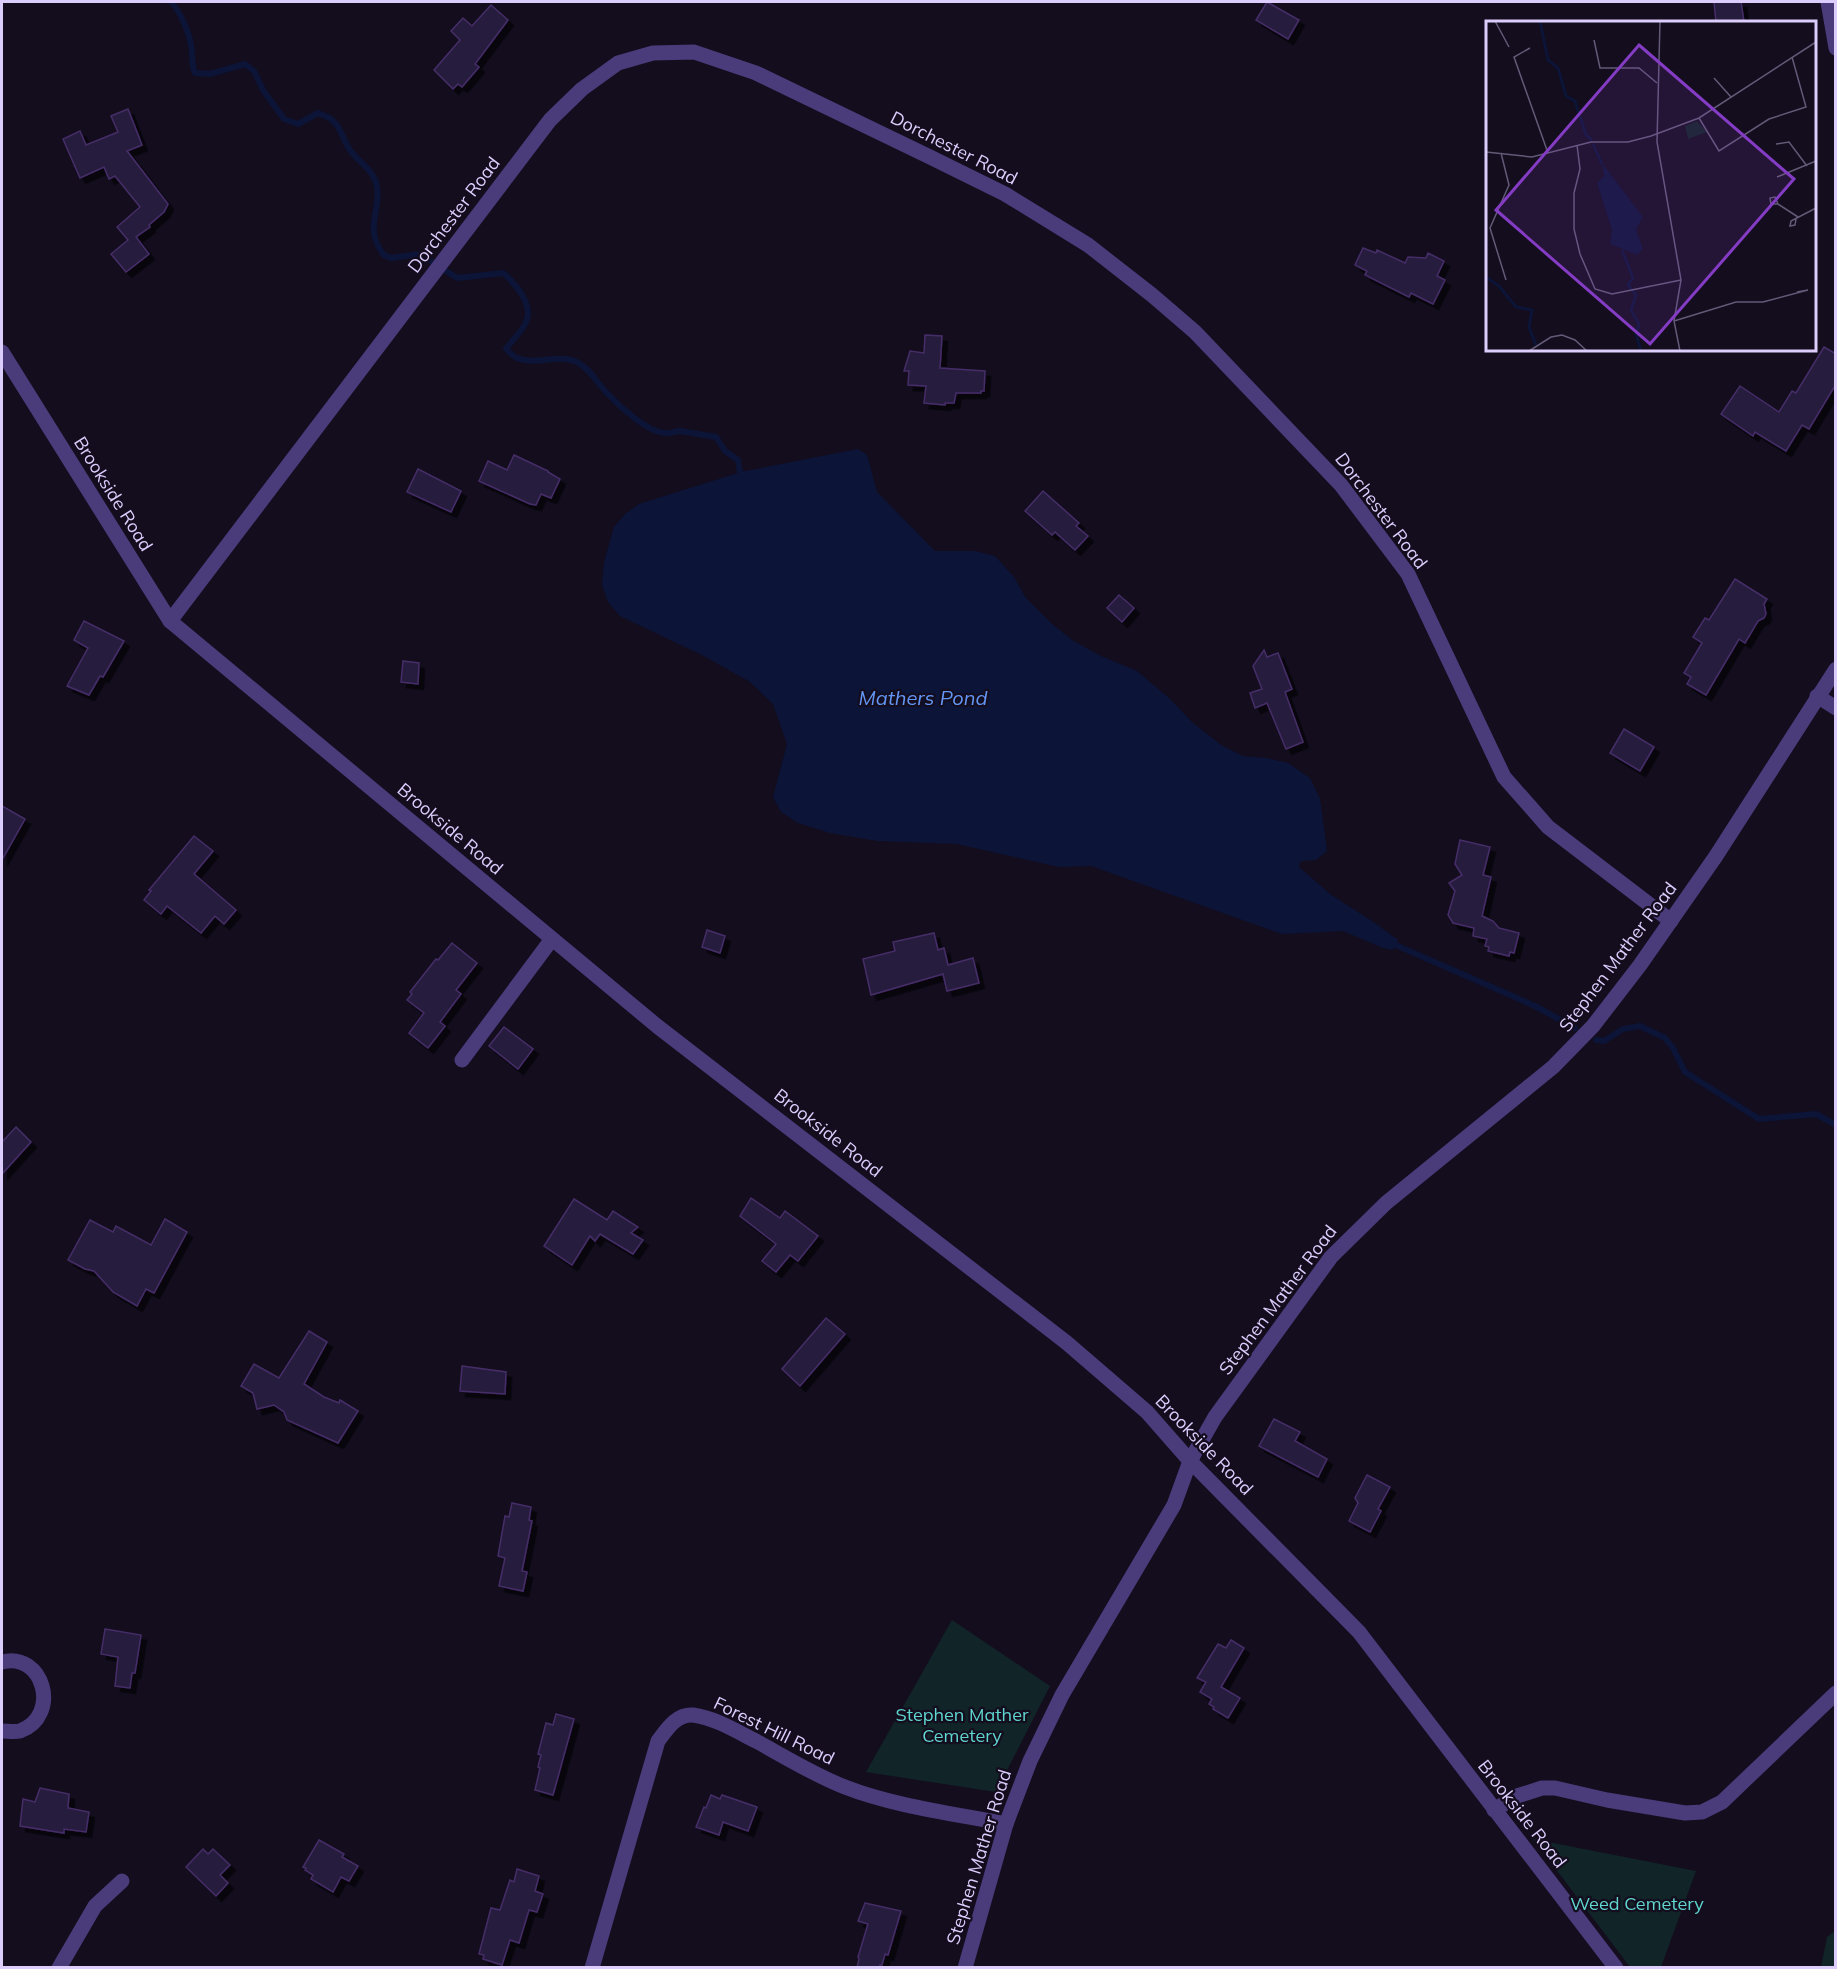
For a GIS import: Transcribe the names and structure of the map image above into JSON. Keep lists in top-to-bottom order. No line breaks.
{"streets":{"street":["Dorchester Road","Brookside Road","Stephen Mather Road","Forest Hill Road"]},"crossings":[["Dorchester Road","Brookside Road"],["Dorchester Road","Stephen Mather Road"],["Brookside Road","Stephen Mather Road"],["Stephen Mather Road","Forest Hill Road"]],"water":["Mathers Pond"],"parks":["Stephen Mather Cemetery","Weed Cemetery"]}
